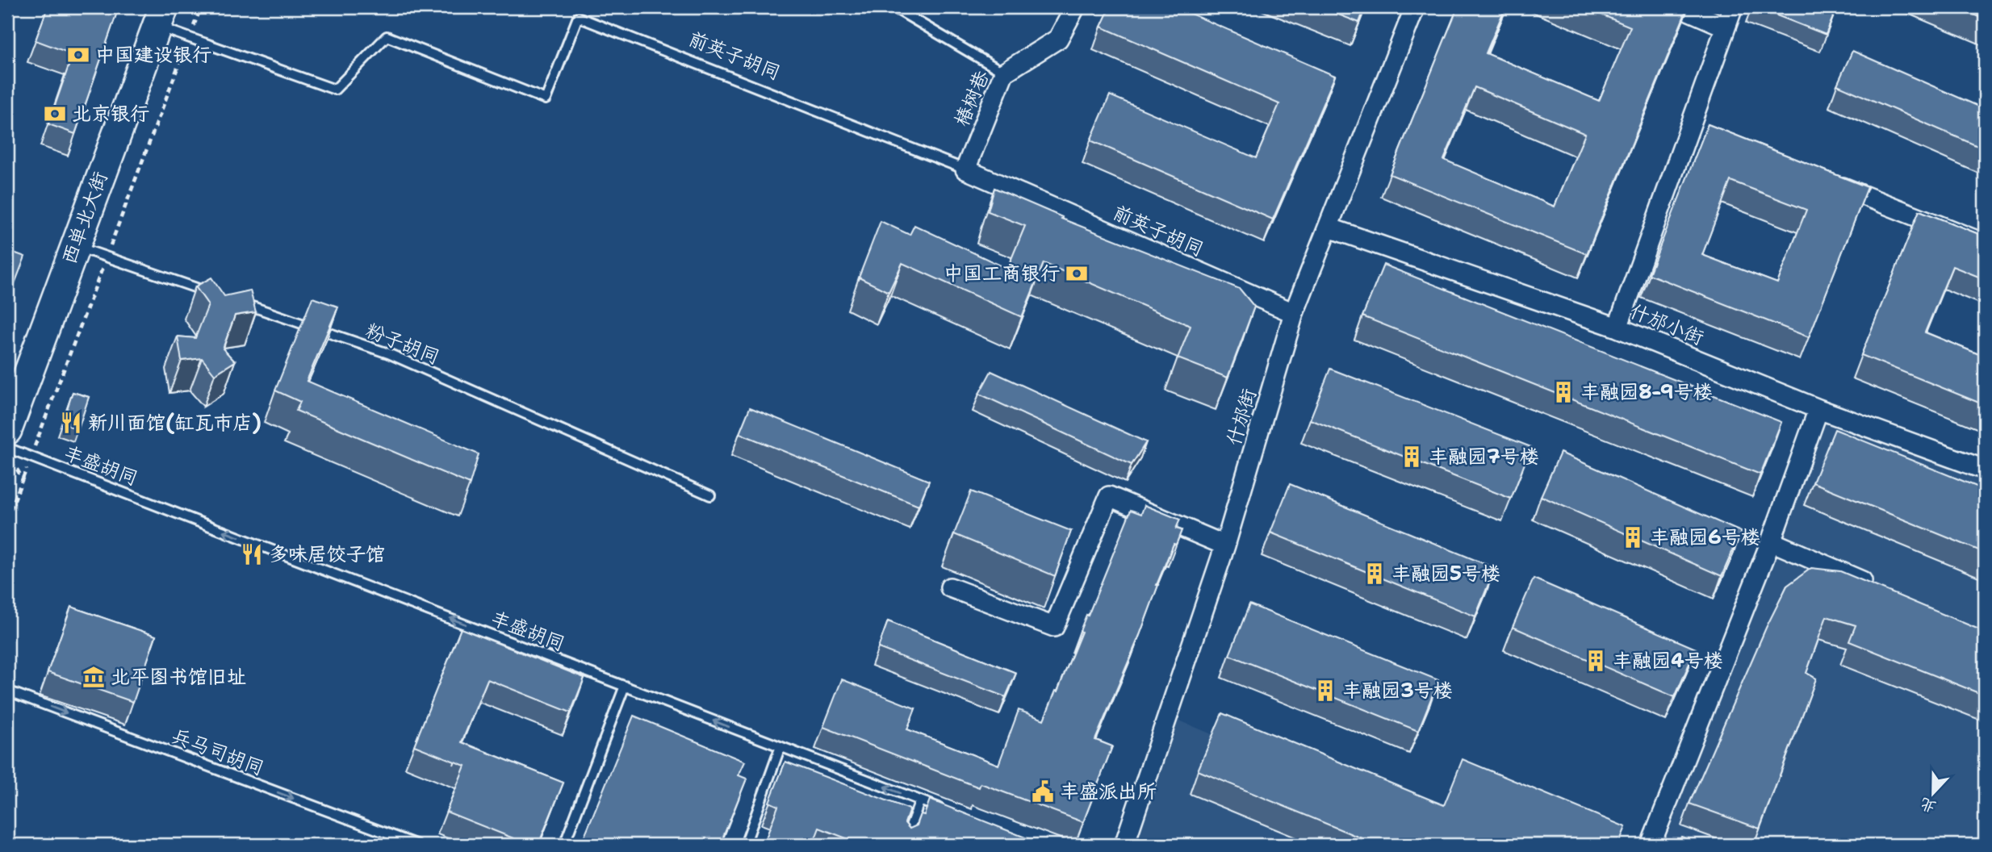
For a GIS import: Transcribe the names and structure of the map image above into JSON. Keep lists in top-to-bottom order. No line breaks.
{"streets":{"main road":["西单北大街"],"street":["前英子胡同","椿树巷","什邡小街","什邡街"],"lane":["粉子胡同","丰盛胡同","兵马司胡同"]},"crossings":[["前英子胡同","椿树巷"],["前英子胡同","西单北大街"],["前英子胡同","什邡街"],["什邡小街","什邡街"]],"one_way":["丰盛胡同","兵马司胡同"],"places":{"bank":["中国建设银行","北京银行","中国工商银行"],"building":["丰融园8-9号楼","丰融园7号楼","丰融园6号楼","丰融园5号楼","丰融园4号楼","丰融园3号楼"],"restaurant":["新川面馆(缸瓦市店)","多味居饺子馆"],"museum":["北平图书馆旧址"],"public building":["丰盛派出所"]},"north":"bottom"}
